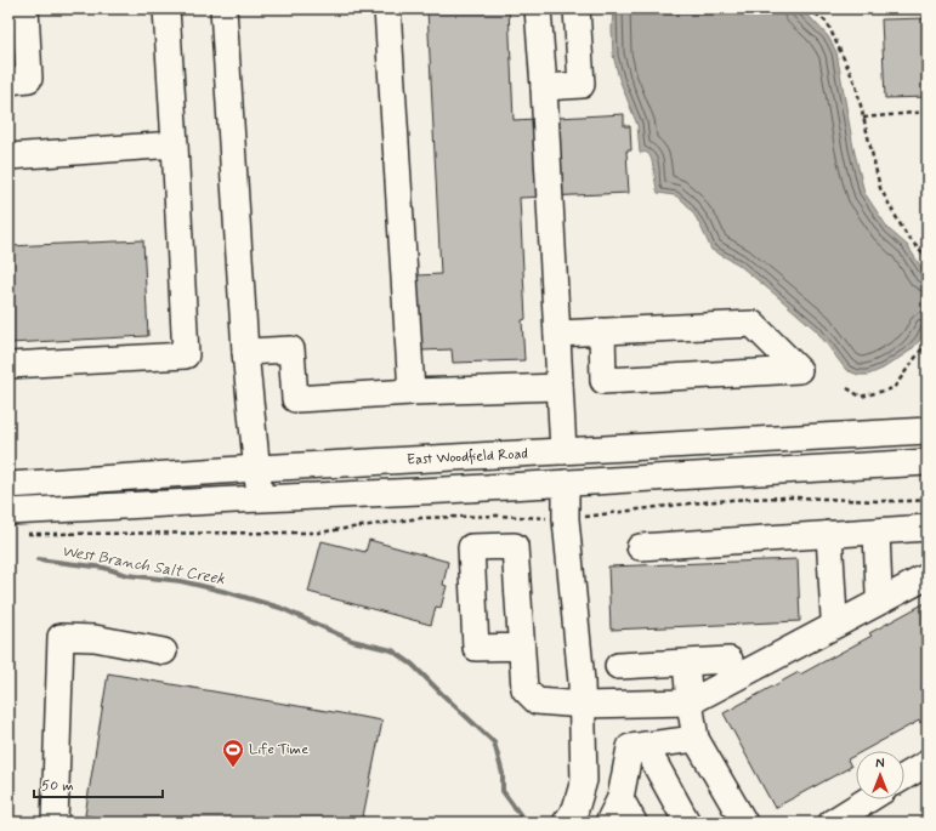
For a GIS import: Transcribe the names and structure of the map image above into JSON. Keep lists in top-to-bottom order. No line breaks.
{"streets":{"street":["East Woodfield Road"]},"water":["West Branch Salt Creek"],"places":{"sports":["Life Time"]},"scale_bar":"50 m","north":"top"}
